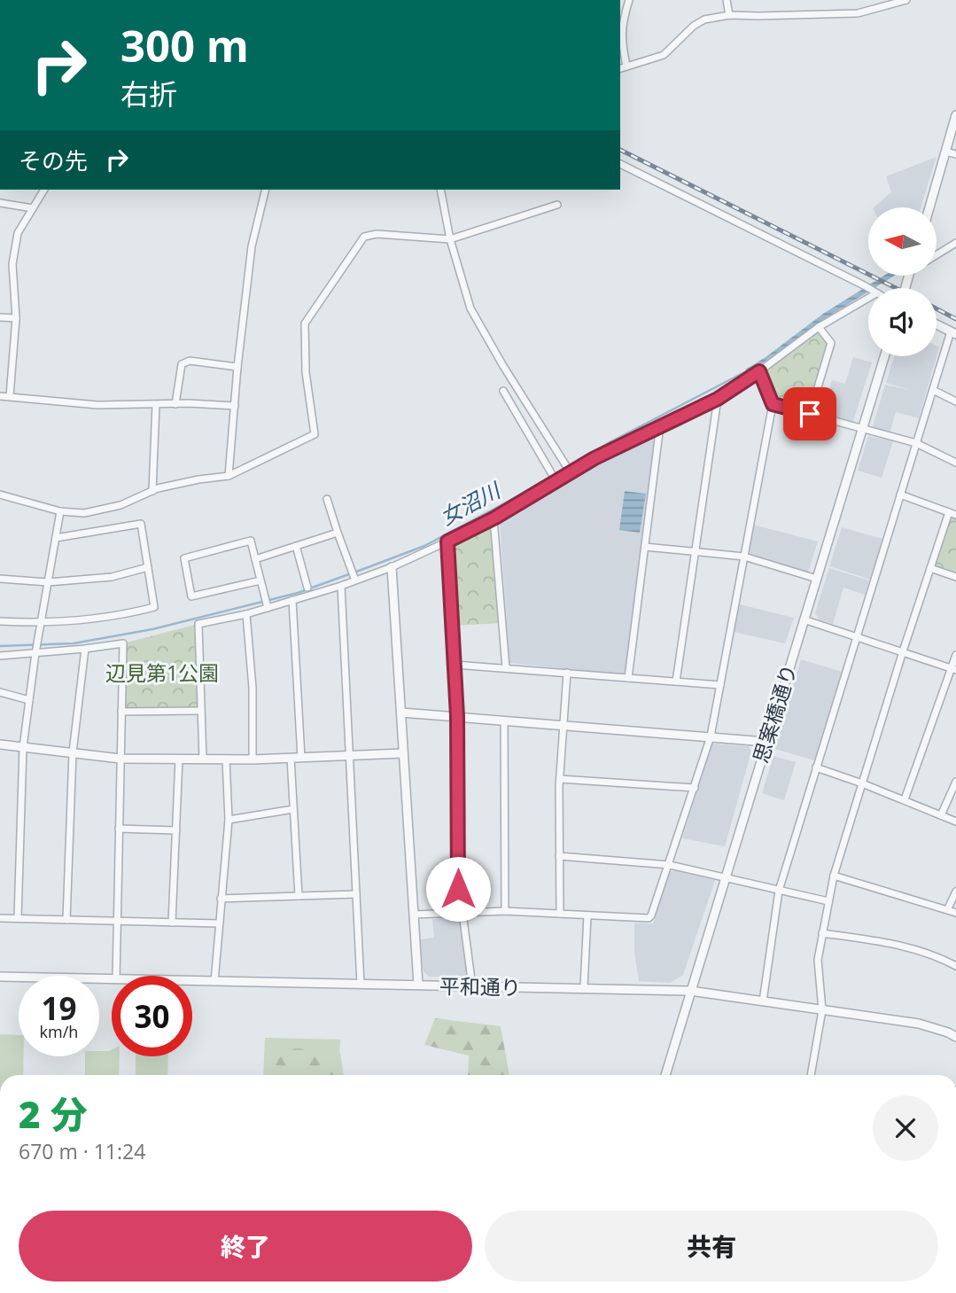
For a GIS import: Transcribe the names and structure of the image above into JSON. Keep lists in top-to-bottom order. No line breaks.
{"streets":{"street":["思案橋通り","平和通り"]},"crossings":[["思案橋通り","平和通り"]],"water":["女沼川"],"parks":["辺見第1公園"],"north":"left","page":{"turn":["300 m","右折"],"then":"その先","speed":"19 km/h","limit":"30","heading":["2 分","670 m · 11:24"],"buttons":["終了","共有"]}}
